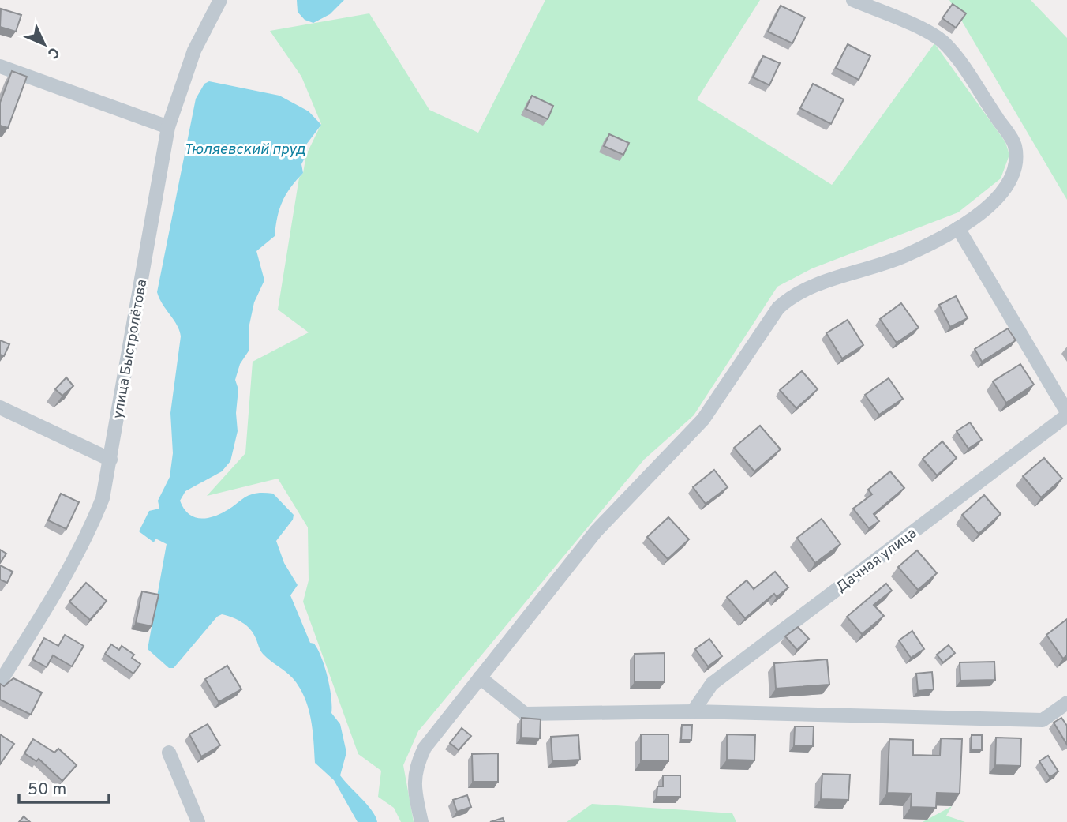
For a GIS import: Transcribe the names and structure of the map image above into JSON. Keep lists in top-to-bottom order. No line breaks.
{"streets":{"street":["улица Быстролётова","Дачная улица"]},"water":["Тюляевский пруд"],"scale_bar":"50 m","north":"bottom right"}
